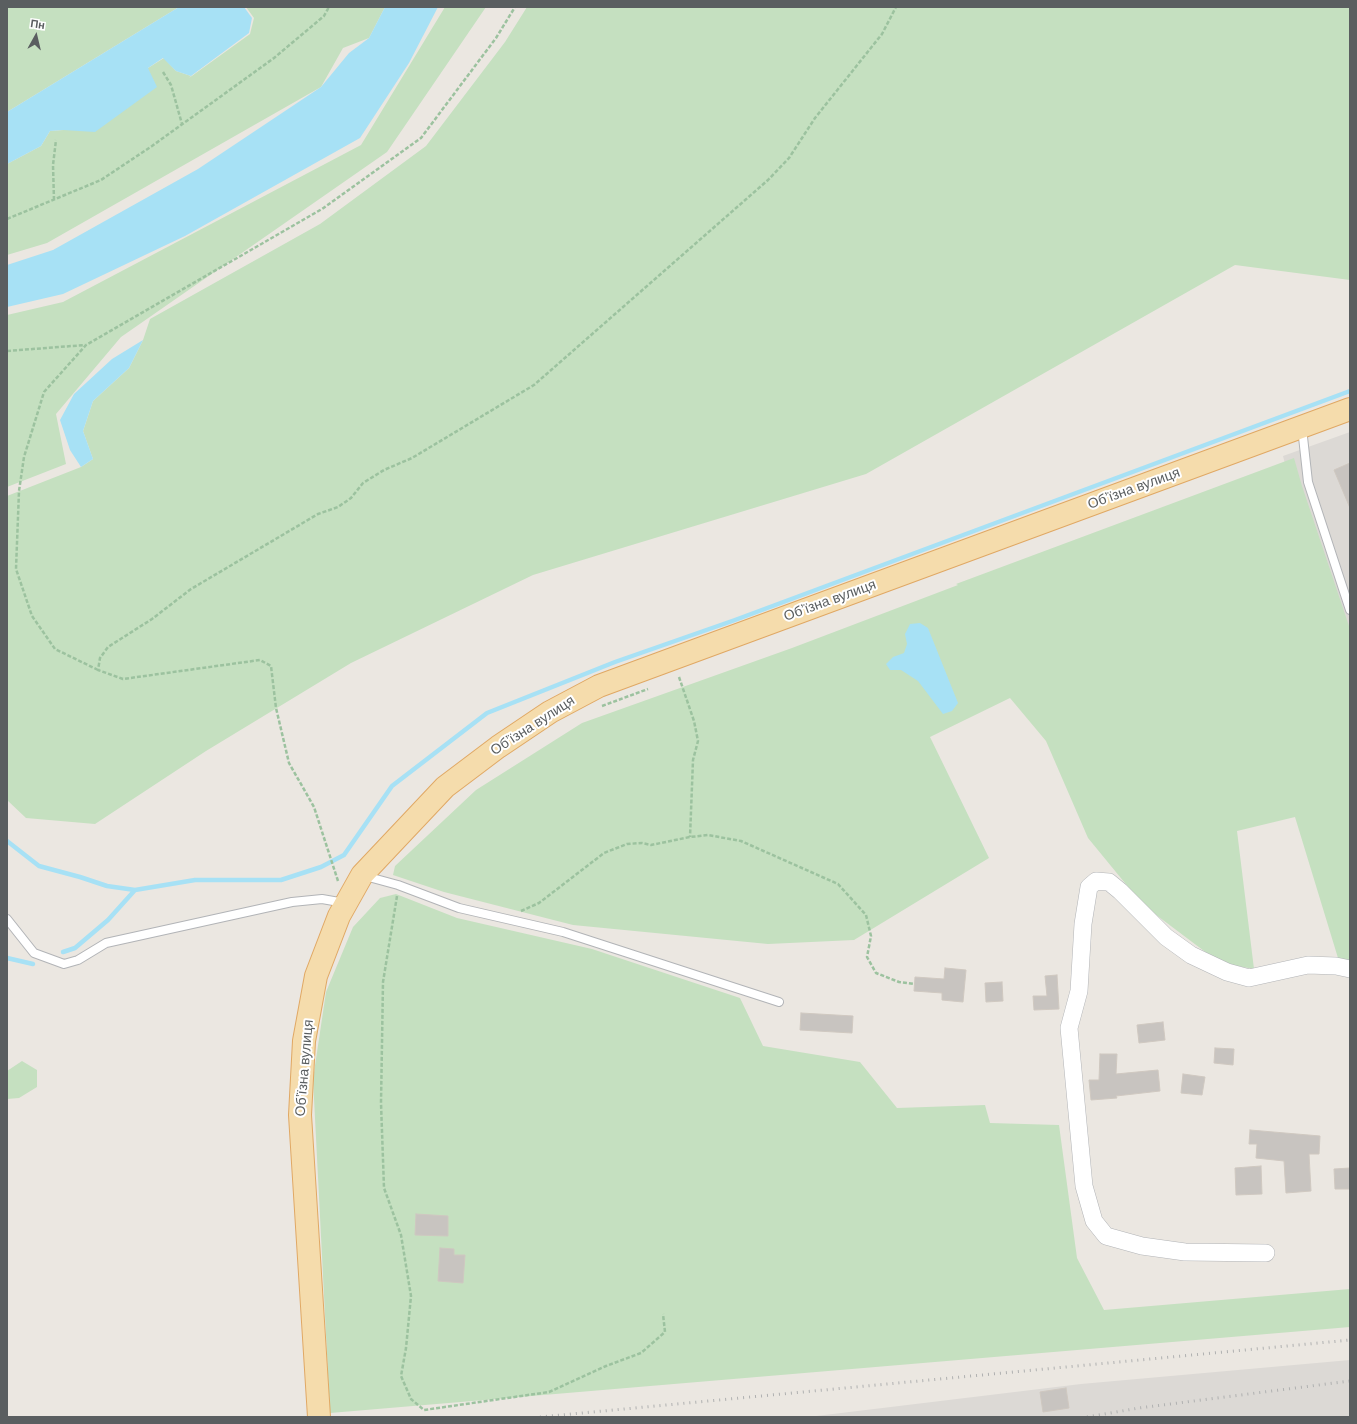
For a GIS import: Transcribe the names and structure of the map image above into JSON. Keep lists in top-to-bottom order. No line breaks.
{"streets":{"main road":["Обʼїзна вулиця"]},"north":"top"}
